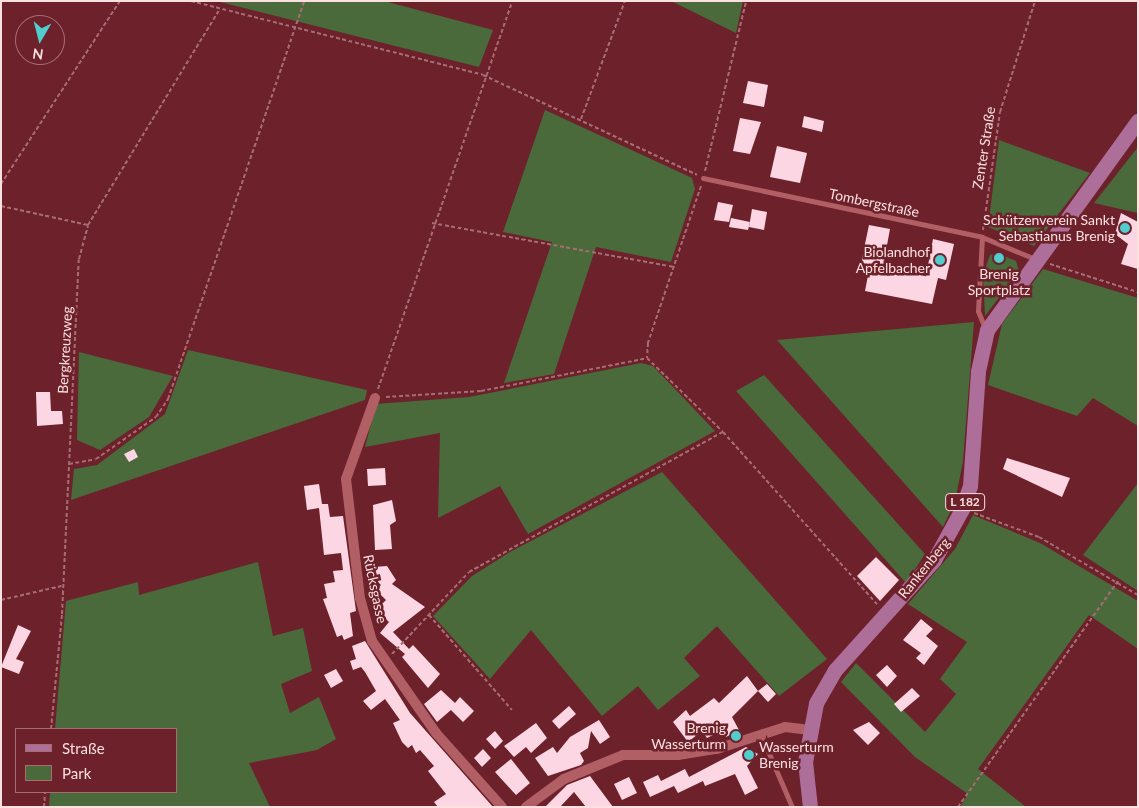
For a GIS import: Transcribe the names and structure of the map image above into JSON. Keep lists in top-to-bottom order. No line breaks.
{"streets":{"main road":["L 182","Rankenberg"],"street":["Rücksgasse"],"lane":["Tombergstraße"],"path":["Zenter Straße","Bergkreuzweg"]},"crossings":[["Zenter Straße","Tombergstraße"],["Tombergstraße","L 182"],["Tombergstraße","Rankenberg"],["L 182","Rankenberg"]],"places":["Schützenverein Sankt Sebastianus Brenig","Brenig Sportplatz","Biolandhof Apfelbacher","Brenig Wasserturm","Wasserturm Brenig"],"legend":["Straße","Park"],"north":"bottom"}
